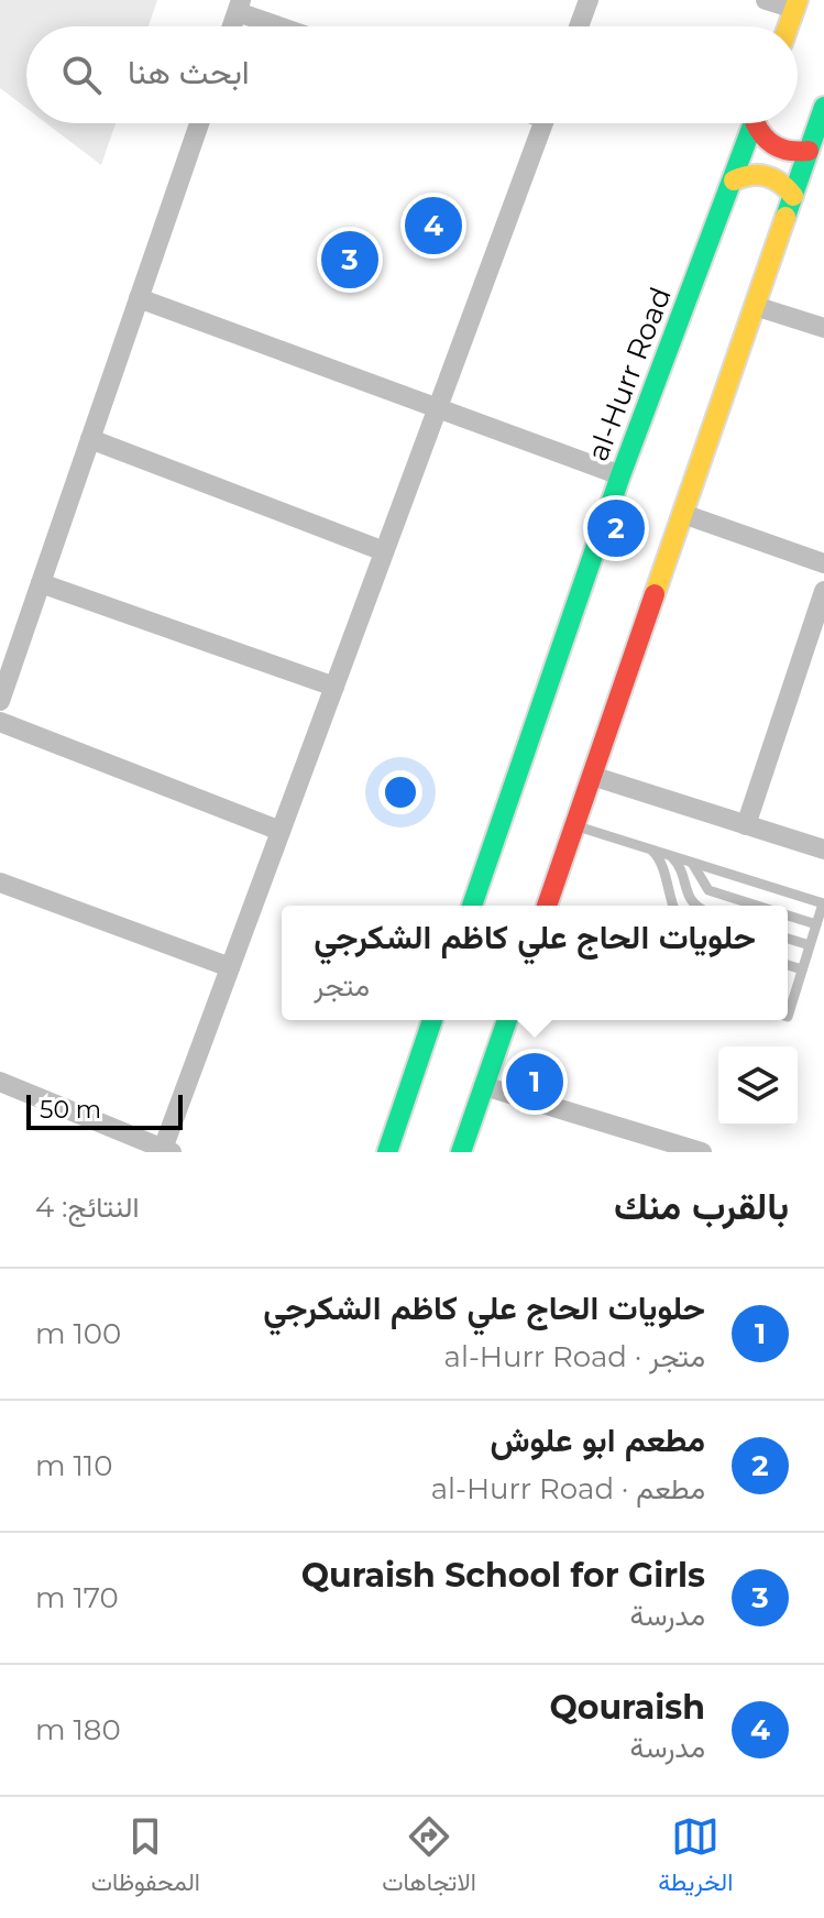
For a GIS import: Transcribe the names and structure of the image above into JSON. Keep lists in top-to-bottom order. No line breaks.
{"streets":{"main road":["al-Hurr Road"]},"scale_bar":"50 m","page":{"search":"ابحث هنا","pins":["4","3","2","1"],"popup":["حلويات الحاج علي كاظم الشكرجي","متجر"],"scale":"50 m","heading":["بالقرب منك","النتائج: 4"],"list":[{"mark":"1","name":"حلويات الحاج علي كاظم الشكرجي","note":"متجر · al-Hurr Road","value":"100 m"},{"mark":"2","name":"مطعم ابو علوش","note":"مطعم · al-Hurr Road","value":"110 m"},{"mark":"3","name":"Quraish School for Girls","note":"مدرسة","value":"170 m"},{"mark":"4","name":"Qouraish","note":"مدرسة","value":"180 m"}],"nav":["الخريطة","الاتجاهات","المحفوظات"]}}
